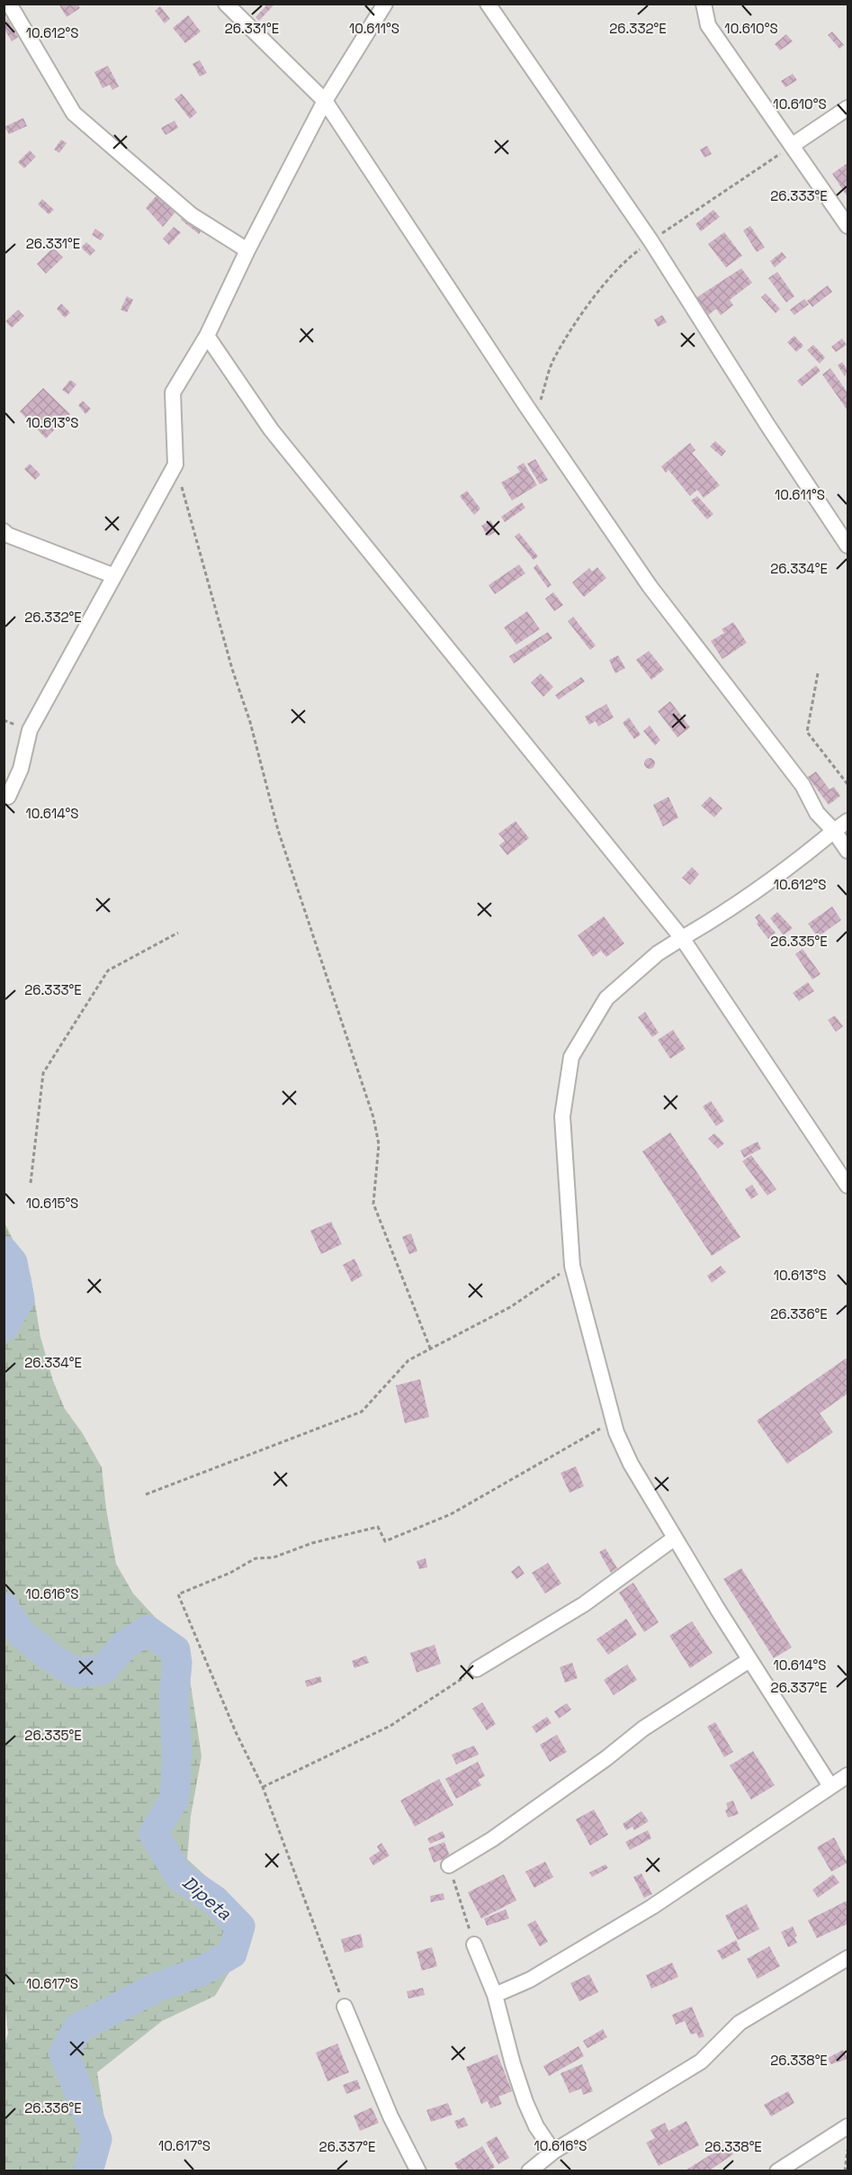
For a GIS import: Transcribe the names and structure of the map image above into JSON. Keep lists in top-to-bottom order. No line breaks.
{"water":["Dipeta"],"coordinates":["26.331°E","26.332°E","10.611°S","10.610°S","10.612°S","26.333°E","10.613°S","26.334°E","10.614°S","26.335°E","10.615°S","26.336°E","10.616°S","26.337°E","10.617°S","26.338°E"]}
